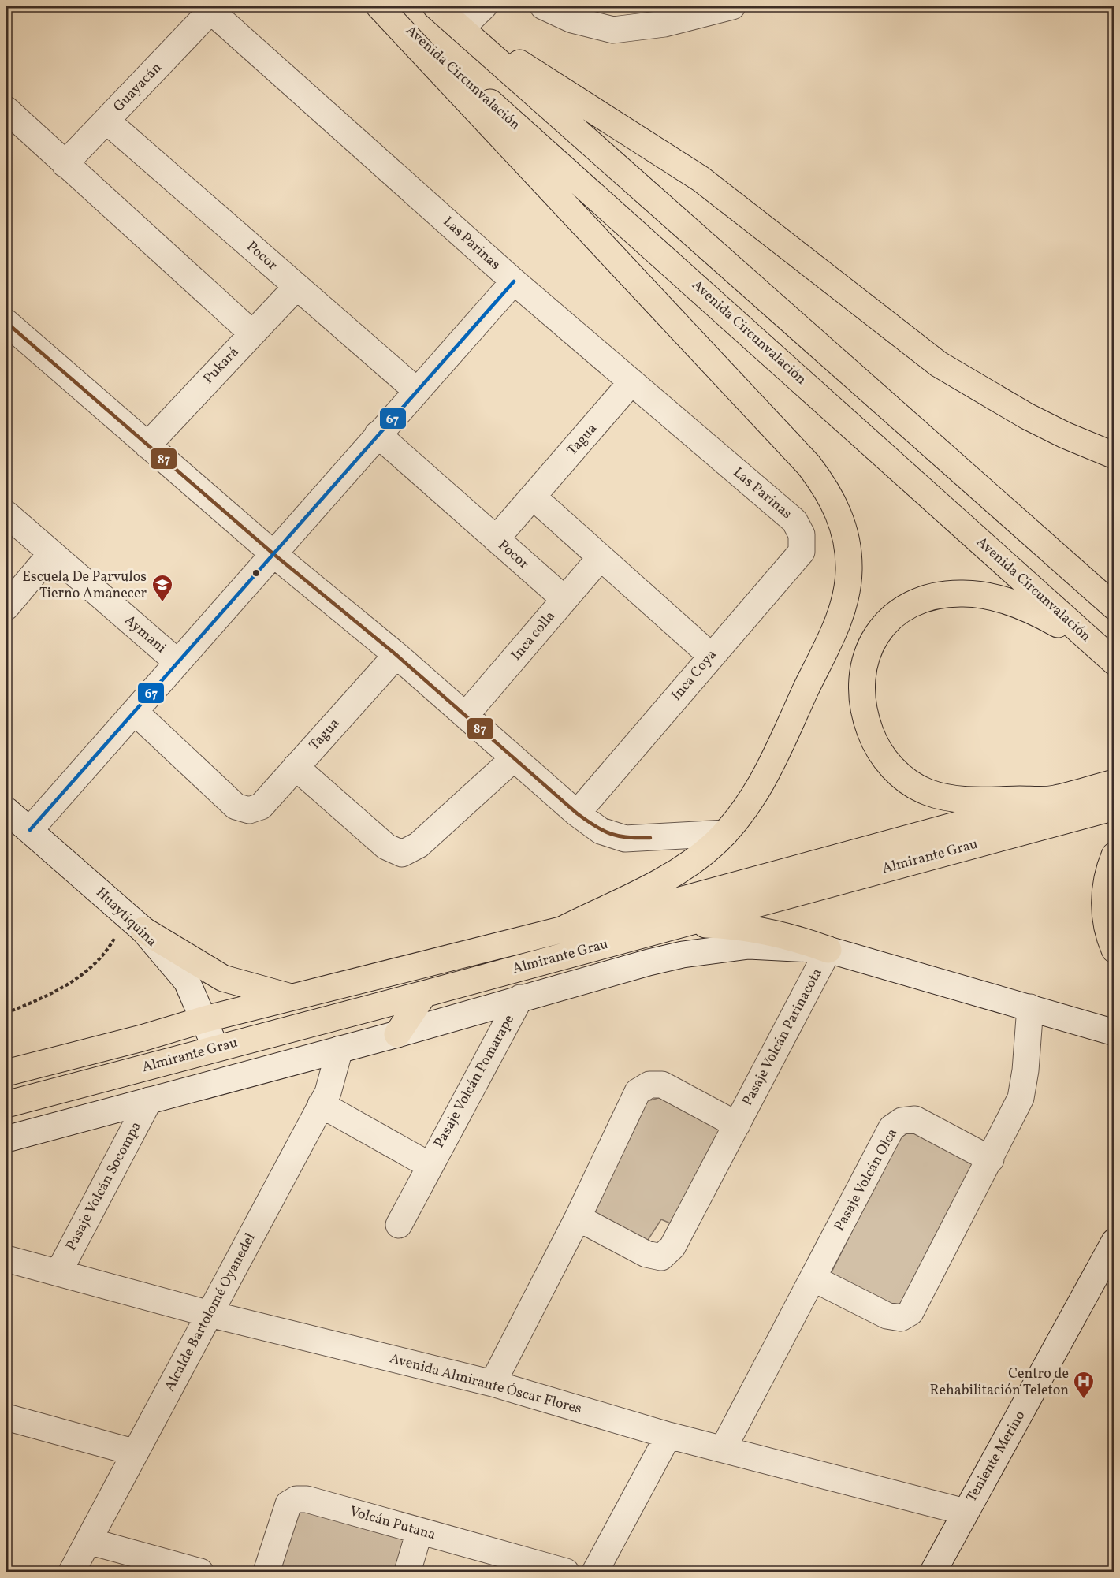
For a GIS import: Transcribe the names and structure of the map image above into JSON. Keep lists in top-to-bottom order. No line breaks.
{"streets":{"main road":["Avenida Circunvalación","Almirante Grau"],"street":["Guayacán","Las Parinas","Pocor","Pukará","Tagua","Aymani","Inca colla","Inca Coya","Huaytiquina","Pasaje Volcán Parinacota","Pasaje Volcán Pomarape","Pasaje Volcán Olca","Pasaje Volcán Socompa","Alcalde Bartolomé Oyanedel","Avenida Almirante Óscar Flores","Teniente Merino","Volcán Putana"]},"crossings":[["Guayacán","Las Parinas"],["Guayacán","Pocor"],["Las Parinas","Tagua"],["Las Parinas","Inca Coya"],["Pocor","Pukará"],["Pocor","Tagua"],["Pocor","Inca colla"],["Almirante Grau","Huaytiquina"],["Almirante Grau","Pasaje Volcán Parinacota"],["Almirante Grau","Pasaje Volcán Pomarape"],["Almirante Grau","Pasaje Volcán Socompa"],["Almirante Grau","Alcalde Bartolomé Oyanedel"],["Pasaje Volcán Pomarape","Alcalde Bartolomé Oyanedel"],["Pasaje Volcán Olca","Avenida Almirante Óscar Flores"],["Pasaje Volcán Socompa","Avenida Almirante Óscar Flores"],["Alcalde Bartolomé Oyanedel","Avenida Almirante Óscar Flores"],["Avenida Almirante Óscar Flores","Teniente Merino"]],"places":{"school or university":["Escuela De Parvulos Tierno Amanecer"],"hospital":["Centro de Rehabilitación Teleton"]},"lines":["transit line 67","transit line 87"]}
